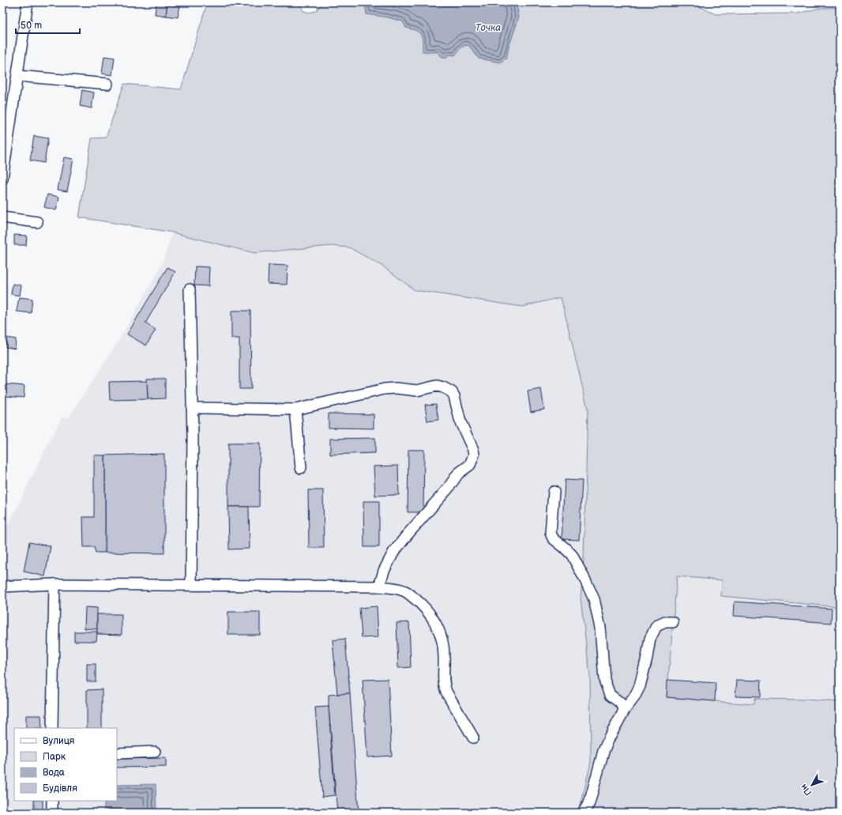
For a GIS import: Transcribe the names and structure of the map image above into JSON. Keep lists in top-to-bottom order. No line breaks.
{"water":["Точка"],"legend":["Вулиця","Парк","Вода","Будівля"],"scale_bar":"50 m","north":"bottom left"}
